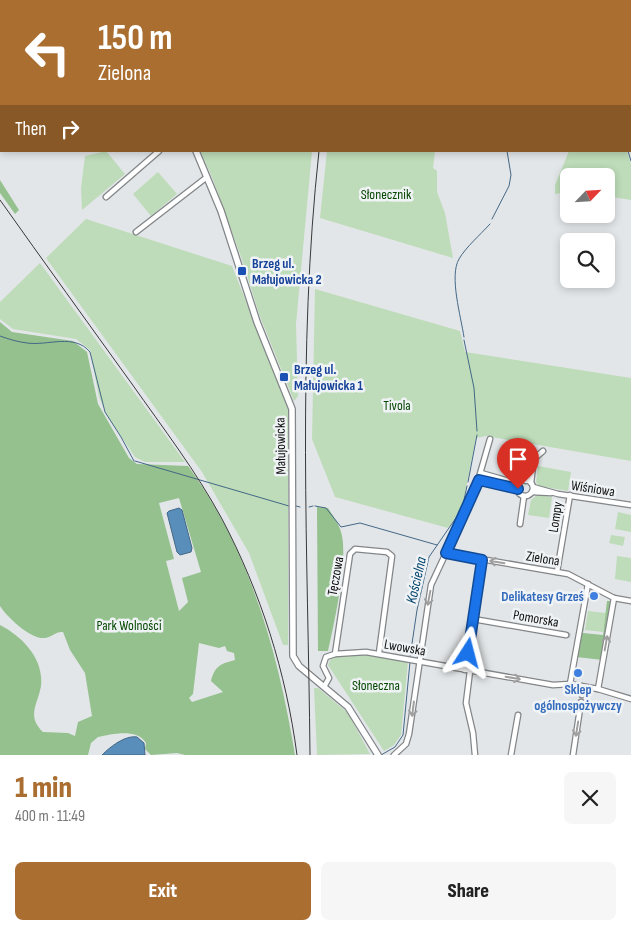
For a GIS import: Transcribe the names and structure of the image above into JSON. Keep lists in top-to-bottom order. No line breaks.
{"streets":{"street":["Małujowicka","Wiśniowa","Lompy","Zielona","Tęczowa","Pomorska","Lwowska"]},"crossings":[["Wiśniowa","Lompy"],["Lompy","Zielona"],["Tęczowa","Lwowska"]],"one_way":["Zielona"],"water":["Kościelna"],"parks":["Słonecznik","Tivola","Park Wolności","Słoneczna"],"places":{"transit":["Brzeg ul. Małujowicka 2","Brzeg ul. Małujowicka 1"],"other":["Delikatesy Grześ","Sklep ogólnospożywczy"]},"north":"top right","page":{"turn":["150 m","Zielona"],"then":"Then","heading":["1 min","400 m · 11:49"],"buttons":["Exit","Share"]}}
